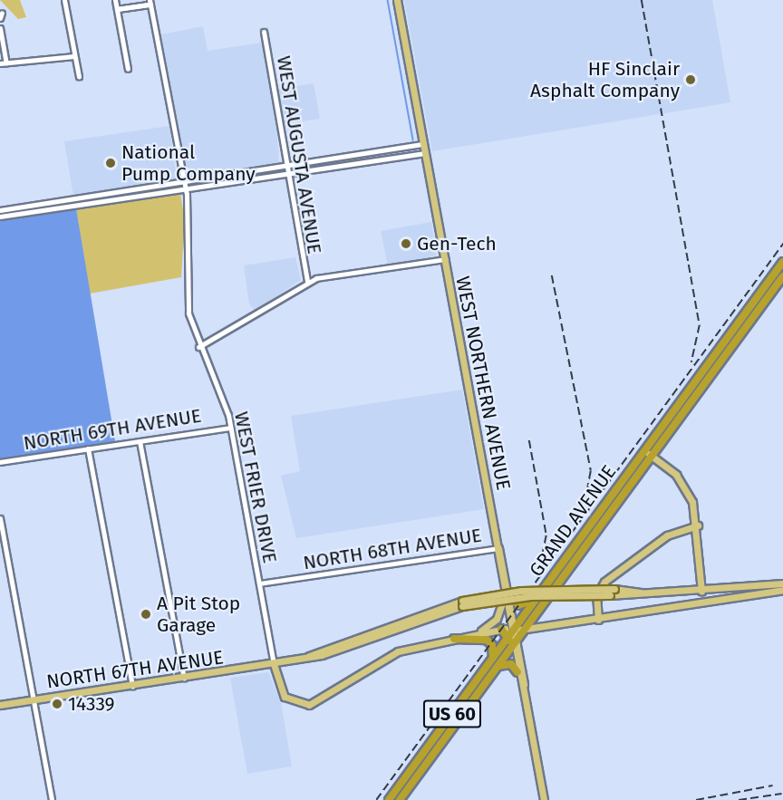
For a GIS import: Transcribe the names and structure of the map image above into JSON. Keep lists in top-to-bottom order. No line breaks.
{"streets":{"highway":["GRAND AVENUE","US 60"],"main road":["WEST NORTHERN AVENUE","NORTH 67TH AVENUE"],"street":["WEST AUGUSTA AVENUE","NORTH 69TH AVENUE","WEST FRIER DRIVE","NORTH 68TH AVENUE"]},"crossings":[["WEST NORTHERN AVENUE","GRAND AVENUE"],["WEST NORTHERN AVENUE","NORTH 68TH AVENUE"],["NORTH 69TH AVENUE","WEST FRIER DRIVE"],["WEST FRIER DRIVE","NORTH 68TH AVENUE"],["WEST FRIER DRIVE","NORTH 67TH AVENUE"]],"places":["HF Sinclair Asphalt Company","National Pump Company","Gen-Tech","A Pit Stop Garage","14339"]}
